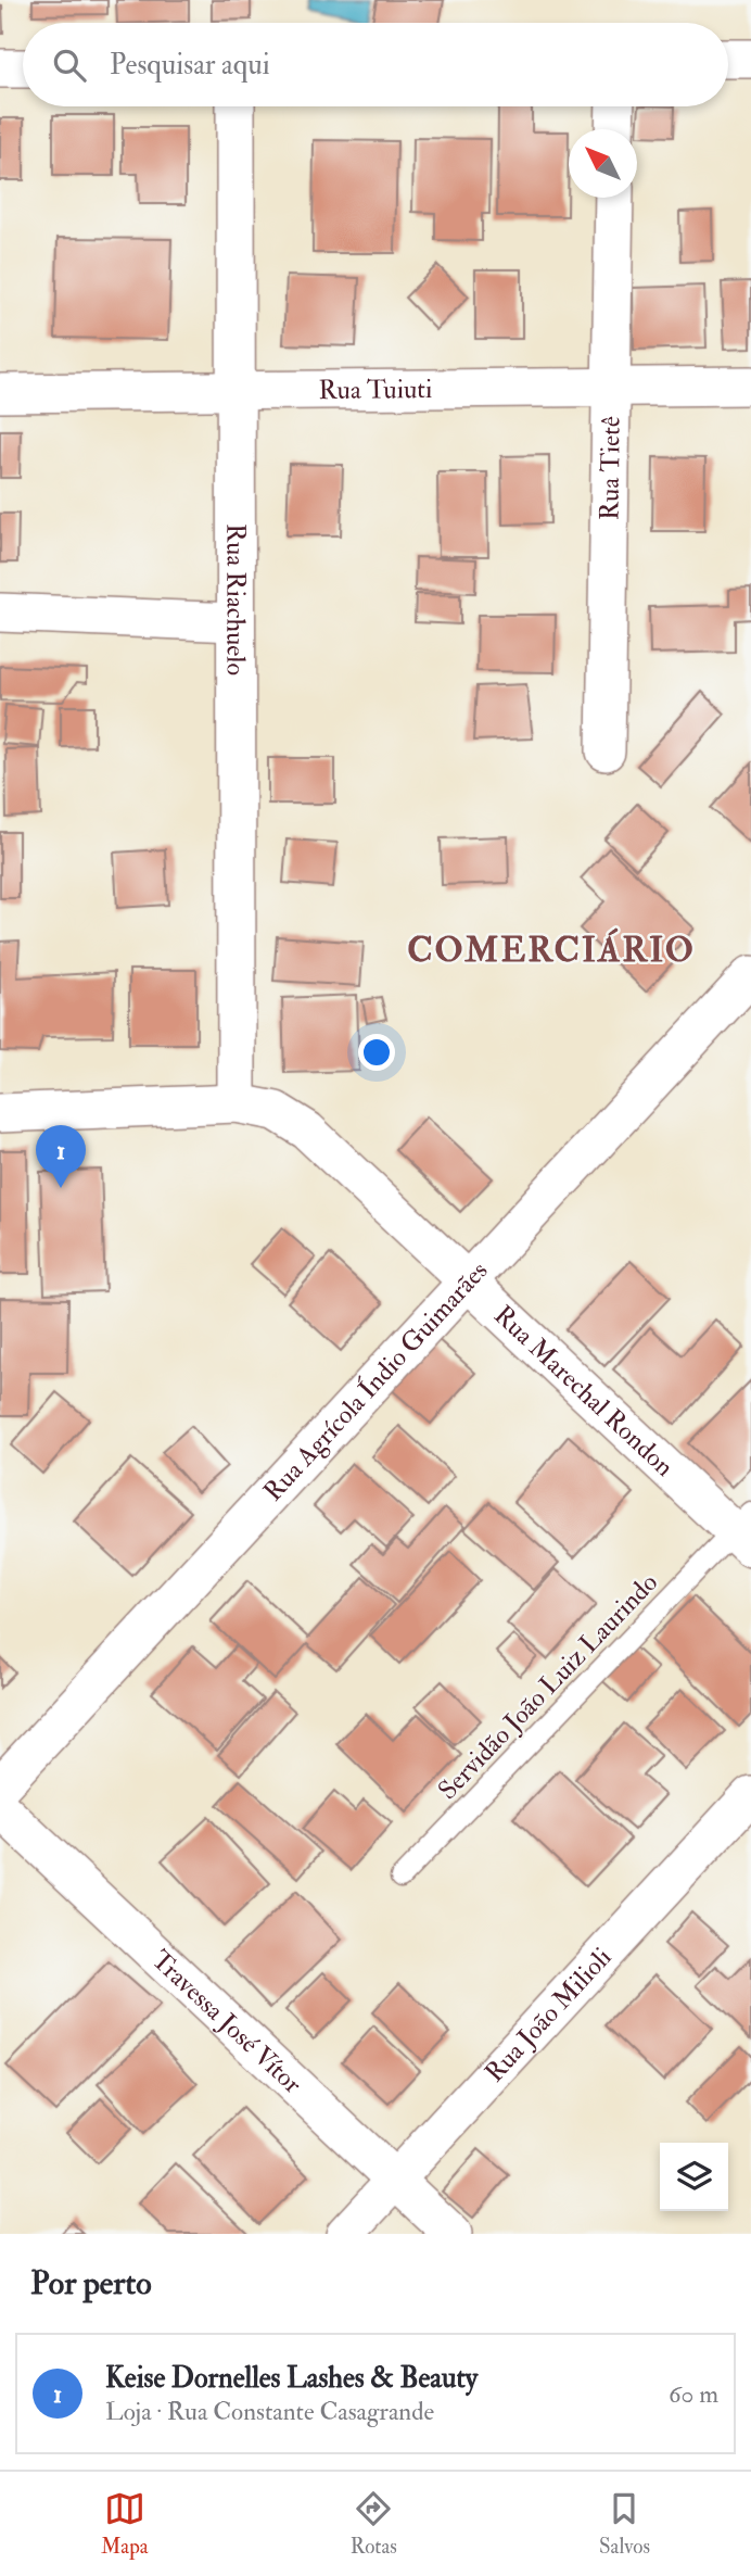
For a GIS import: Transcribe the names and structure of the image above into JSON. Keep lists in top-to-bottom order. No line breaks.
{"streets":{"street":["Rua Tuiuti","Rua Tietê","Rua Riachuelo","Rua Agrícola Índio Guimarães","Rua Marechal Rondon","Rua João Milioli","Travessa José Vítor"],"lane":["Servidão João Luiz Laurindo"]},"crossings":[["Rua Tuiuti","Rua Tietê"],["Rua Tuiuti","Rua Riachuelo"],["Rua Riachuelo","Rua Marechal Rondon"],["Rua Agrícola Índio Guimarães","Rua Marechal Rondon"],["Rua Marechal Rondon","Servidão João Luiz Laurindo"],["Rua João Milioli","Travessa José Vítor"]],"districts":["COMERCIÁRIO"],"north":"top left","page":{"search":"Pesquisar aqui","pins":"1","heading":"Por perto","list":[{"mark":"1","name":"Keise Dornelles Lashes & Beauty","note":"Loja · Rua Constante Casagrande","value":"60 m"}],"nav":["Mapa","Rotas","Salvos"]}}
